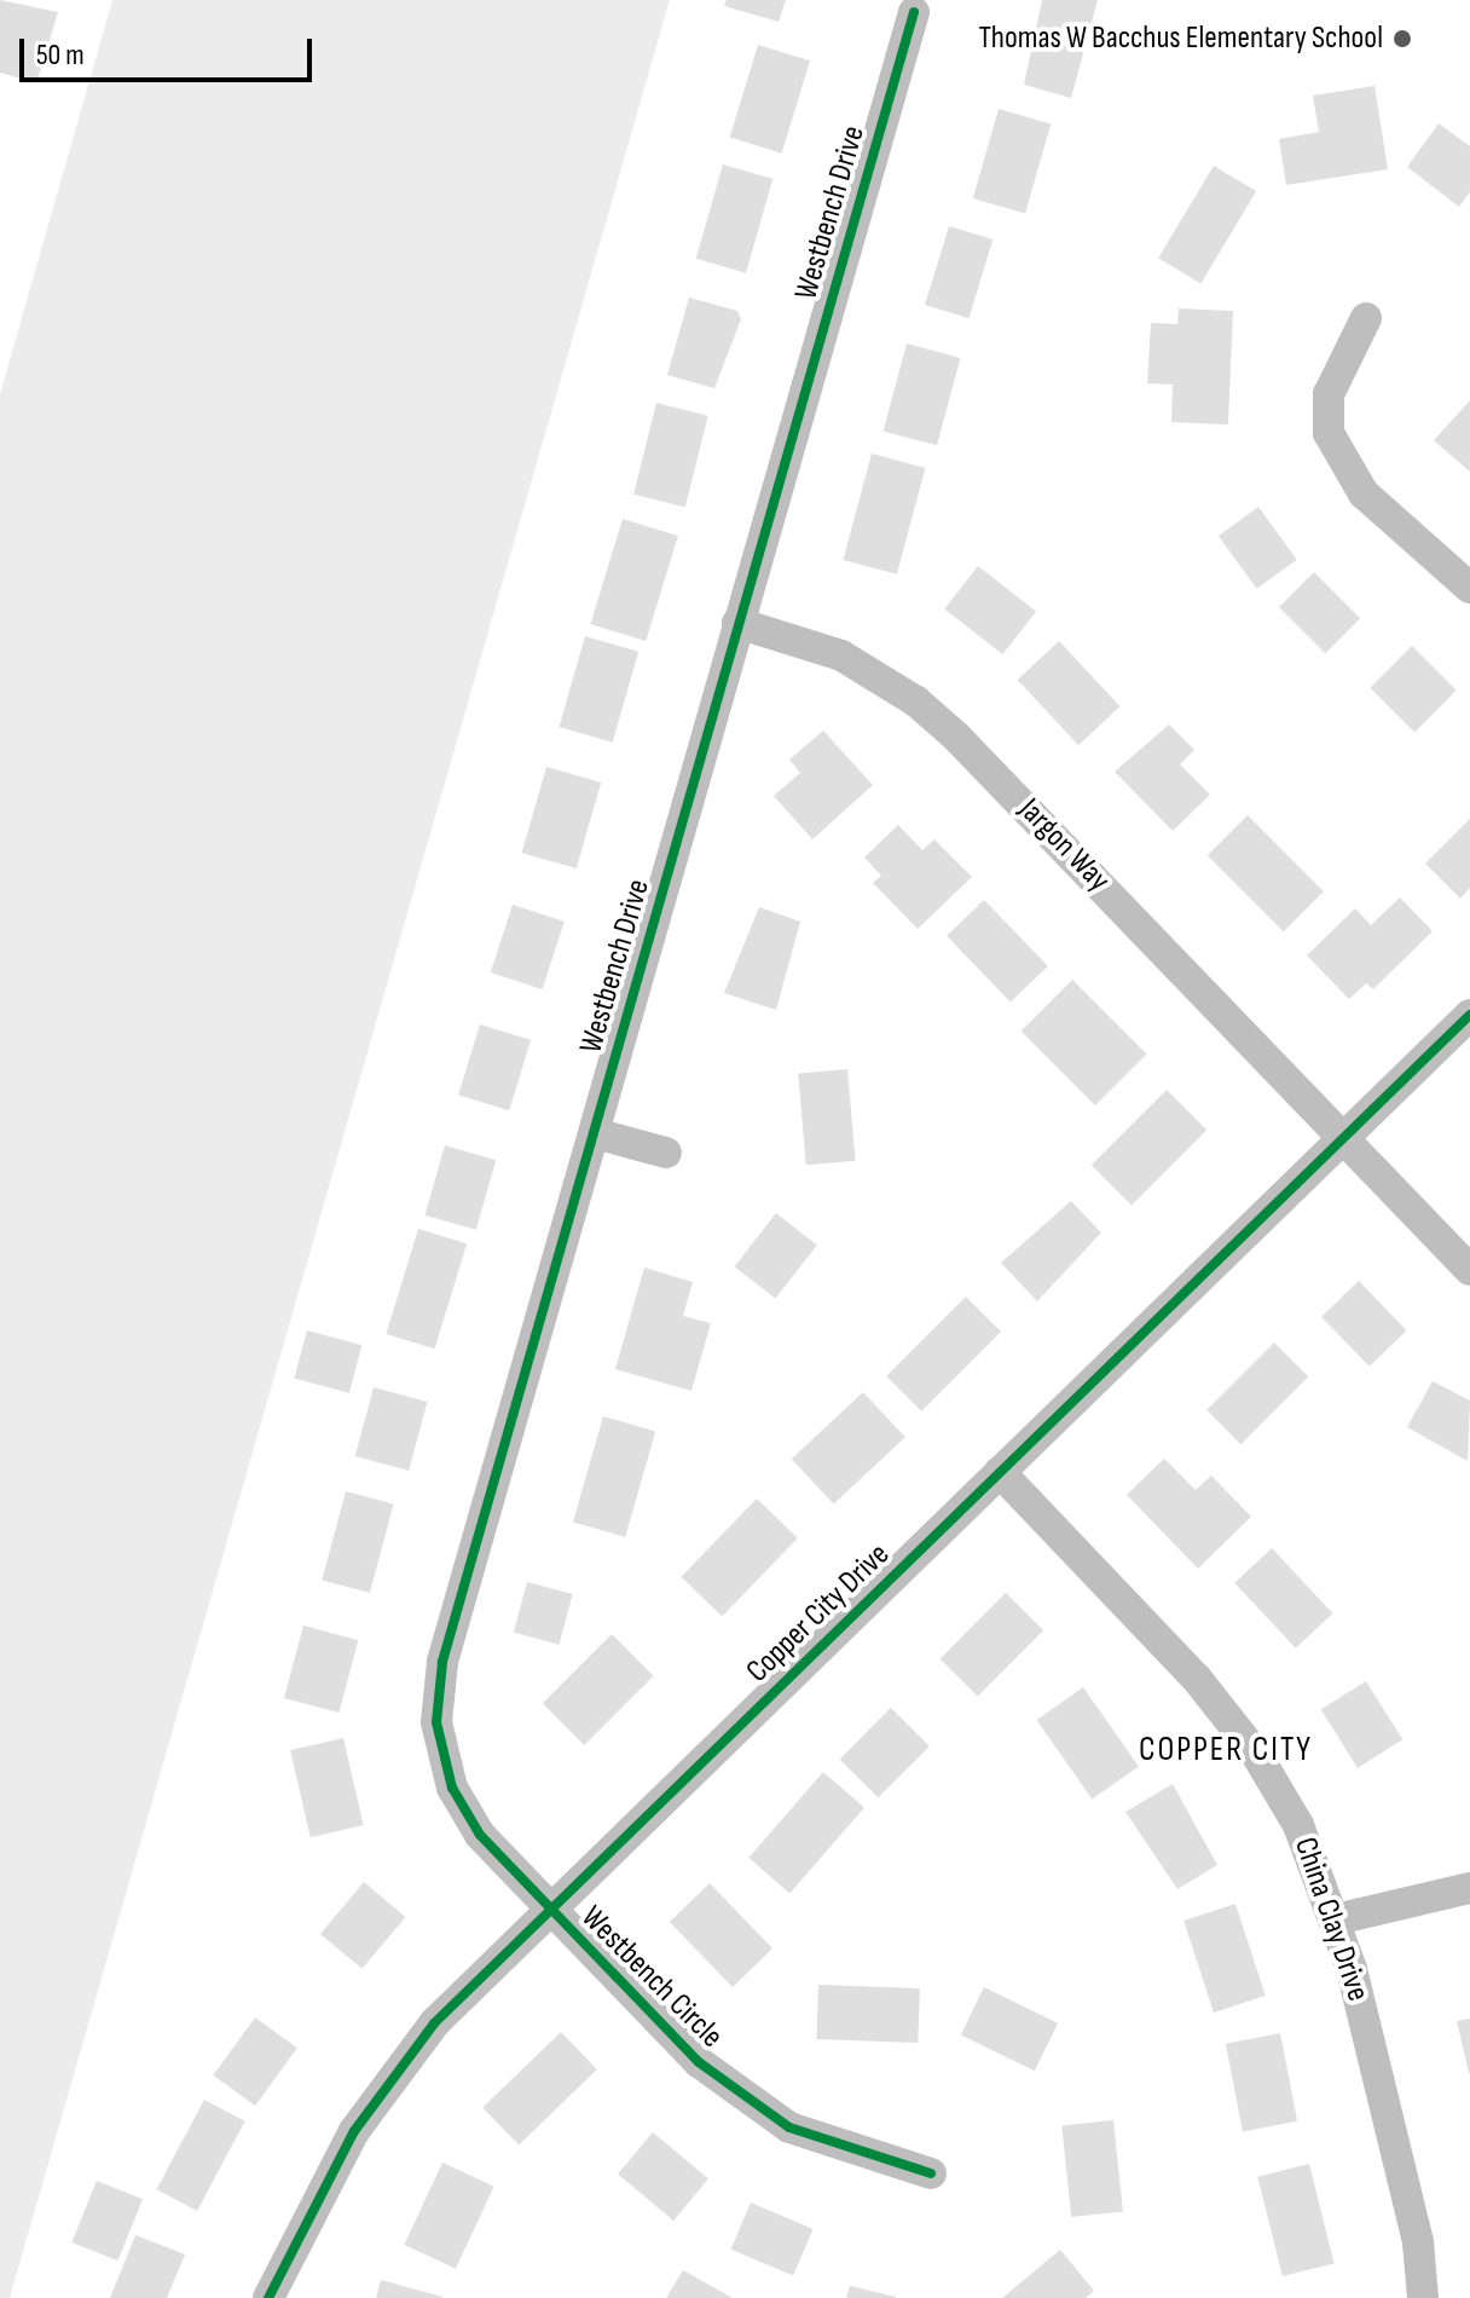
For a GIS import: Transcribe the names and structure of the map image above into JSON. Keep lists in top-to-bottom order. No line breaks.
{"streets":{"street":["Westbench Drive","Jargon Way","Copper City Drive","China Clay Drive","Westbench Circle"]},"crossings":[["Westbench Drive","Jargon Way"],["Westbench Drive","Copper City Drive"],["Westbench Drive","Westbench Circle"],["Jargon Way","Copper City Drive"],["Copper City Drive","China Clay Drive"],["Copper City Drive","Westbench Circle"]],"districts":["COPPER CITY"],"places":["Thomas W Bacchus Elementary School"],"scale_bar":"50 m"}
